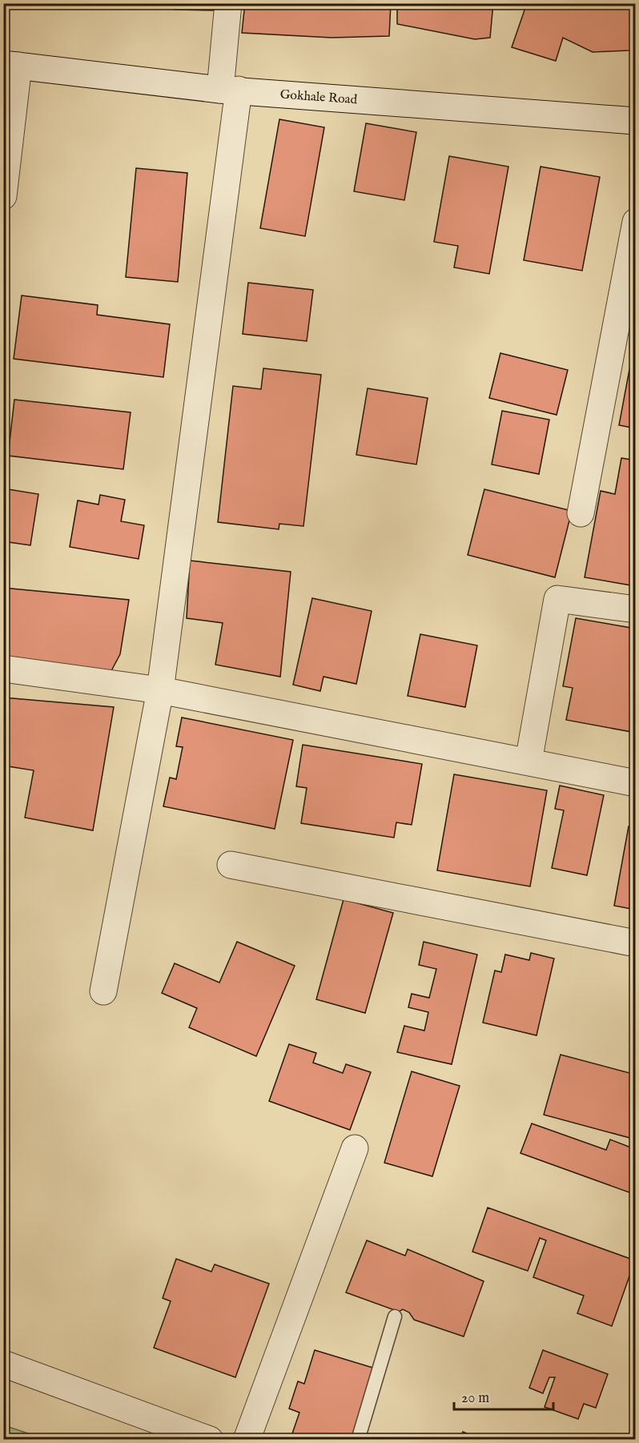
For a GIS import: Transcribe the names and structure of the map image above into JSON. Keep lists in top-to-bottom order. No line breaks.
{"streets":{"street":["Gokhale Road"]},"scale_bar":"20 m"}
